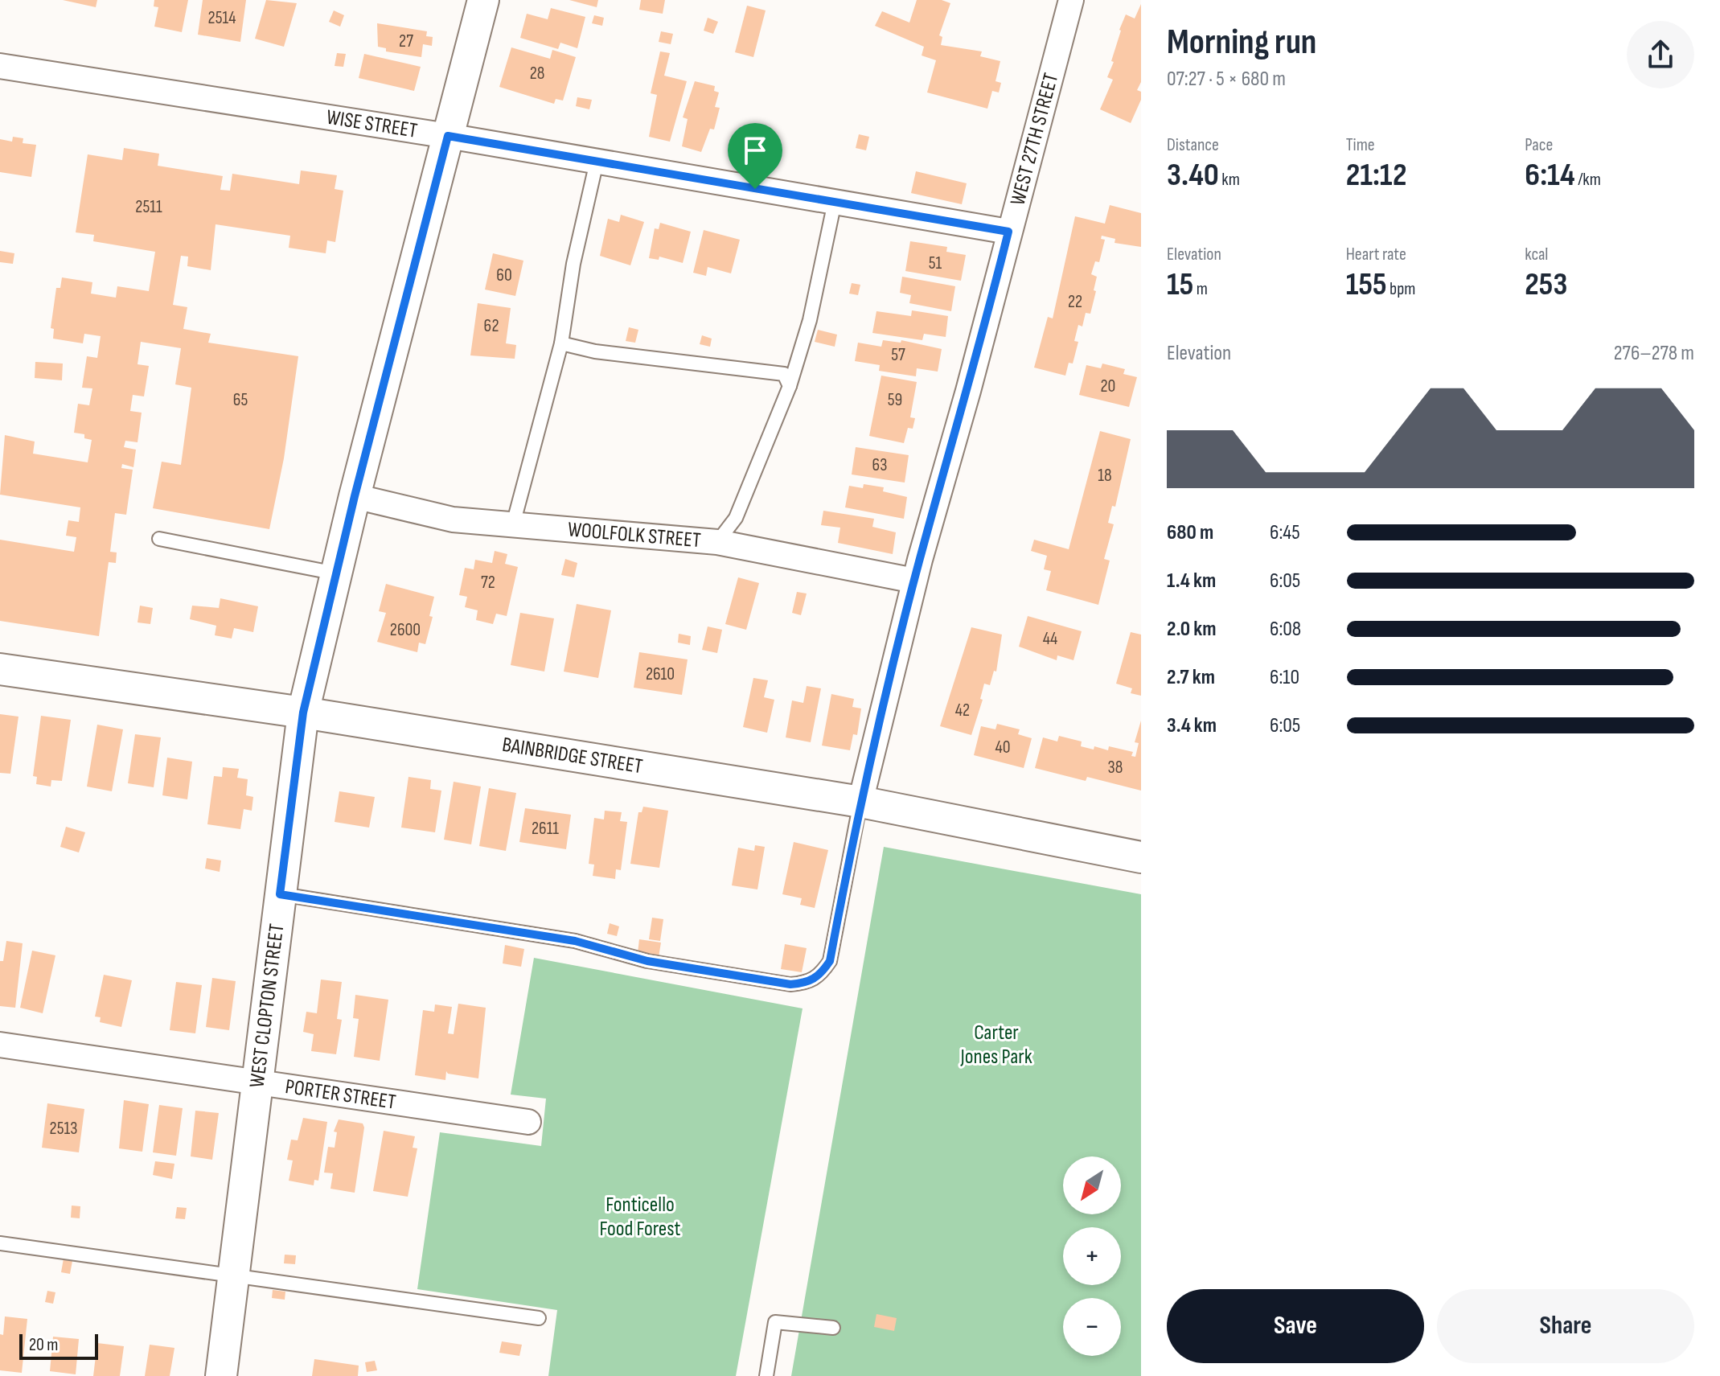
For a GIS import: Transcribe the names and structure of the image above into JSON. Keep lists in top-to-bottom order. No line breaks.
{"streets":{"street":["WISE STREET","WEST 27TH STREET","WOOLFOLK STREET","BAINBRIDGE STREET","WEST CLOPTON STREET","PORTER STREET"]},"crossings":[["WISE STREET","WEST 27TH STREET"],["WISE STREET","WEST CLOPTON STREET"],["WEST 27TH STREET","WOOLFOLK STREET"],["WEST 27TH STREET","BAINBRIDGE STREET"],["WOOLFOLK STREET","WEST CLOPTON STREET"],["BAINBRIDGE STREET","WEST CLOPTON STREET"],["WEST CLOPTON STREET","PORTER STREET"]],"parks":["Carter Jones Park","Fonticello Food Forest"],"house_numbers":["2514","27","28","2511","51","60","22","62","57","20","65","59","63","18","72","2600","44","2610","42","40","38","2611","2513"],"scale_bar":"20 m","north":"bottom left","page":{"heading":["Morning run","07:27 · 5 × 680 m"],"stats":[["Distance","3.40 km"],["Time","21:12"],["Pace","6:14 /km"],["Elevation","15 m"],["Heart rate","155 bpm"],["kcal","253"]],"chart":["Elevation","276–278 m"],"list":[{"name":"680 m","note":"6:45"},{"name":"1.4 km","note":"6:05"},{"name":"2.0 km","note":"6:08"},{"name":"2.7 km","note":"6:10"},{"name":"3.4 km","note":"6:05"}],"map_buttons":["+","−"],"buttons":["Save","Share"],"scale":"20 m"}}
